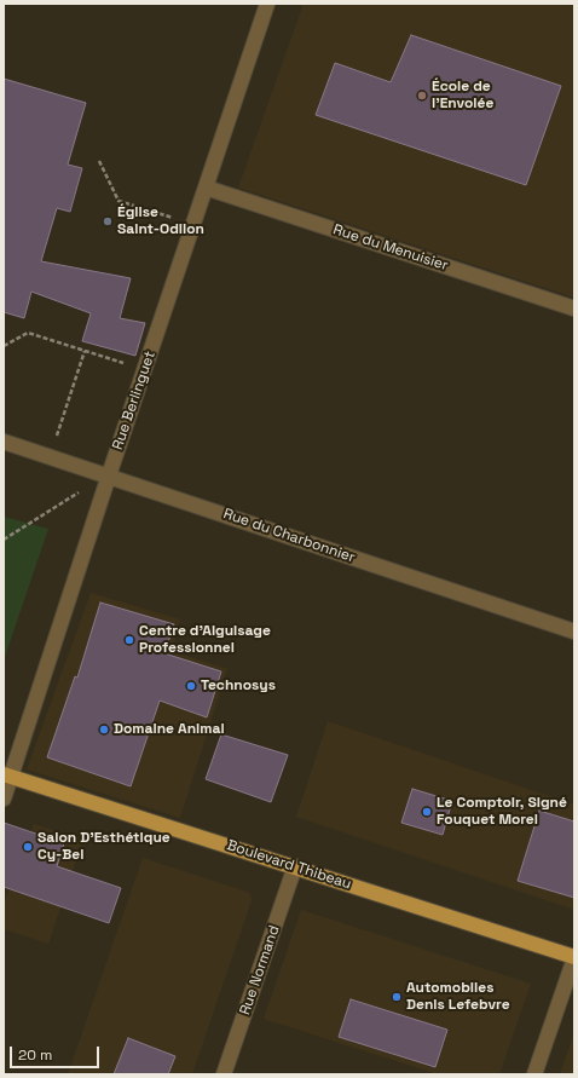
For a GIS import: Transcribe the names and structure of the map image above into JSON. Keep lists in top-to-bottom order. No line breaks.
{"streets":{"main road":["Boulevard Thibeau"],"street":["Rue du Menuisier","Rue Berlinguet","Rue du Charbonnier","Rue Normand"]},"crossings":[["Rue du Menuisier","Rue Berlinguet"],["Rue Berlinguet","Rue du Charbonnier"],["Rue Berlinguet","Boulevard Thibeau"],["Boulevard Thibeau","Rue Normand"]],"places":["École de l'Envolée","Église Saint-Odilon","Centre d'Aiguisage Professionnel","Technosys","Domaine Animal","Le Comptoir, Signé Fouquet Morel","Salon D'Esthétique Cy-Bel","Automobiles Denis Lefebvre"],"scale_bar":"20 m"}
